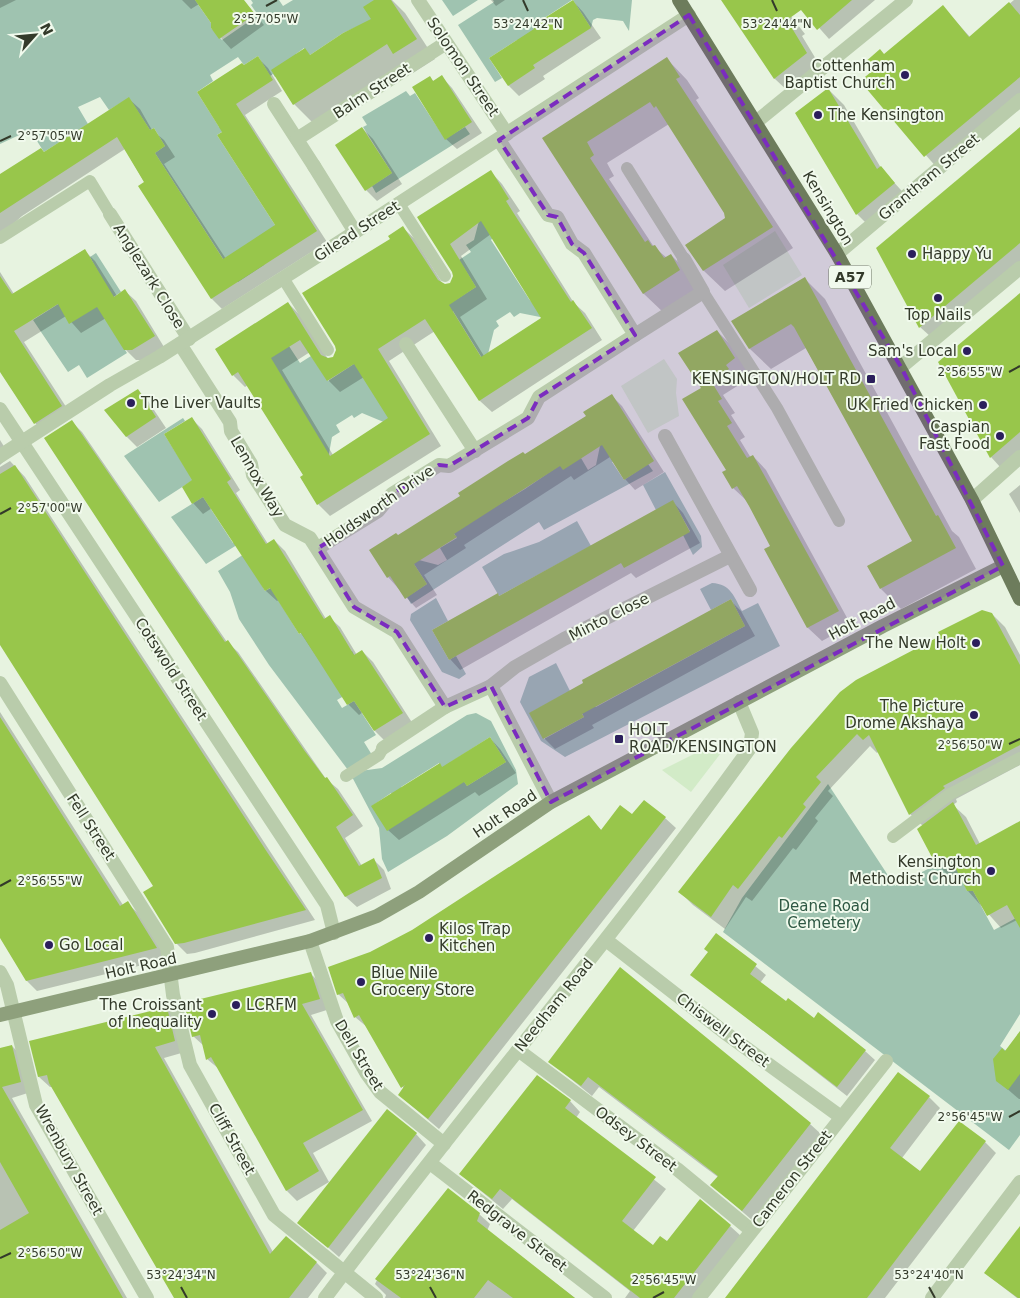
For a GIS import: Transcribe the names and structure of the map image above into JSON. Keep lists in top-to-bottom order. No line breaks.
{"streets":{"main road":["Kensington","A57","Holt Road"],"street":["Solomon Street","Balm Street","Grantham Street","Gilead Street","Anglezark Close","Lennox Way","Holdsworth Drive","Minto Close","Cotswold Street","Fell Street","Needham Road","Chiswell Street","Dell Street","Cliff Street","Odsey Street","Wrenbury Street","Cameron Street","Redgrave Street"]},"crossings":[["Solomon Street","Balm Street"],["Solomon Street","Gilead Street"],["Grantham Street","Kensington"],["Kensington","Gilead Street"],["Kensington","Holt Road"],["Gilead Street","Anglezark Close"],["Gilead Street","Lennox Way"],["Gilead Street","Cotswold Street"],["Anglezark Close","Lennox Way"],["Lennox Way","Holdsworth Drive"],["Lennox Way","Minto Close"],["Holt Road","Cotswold Street"],["Holt Road","Fell Street"],["Holt Road","Needham Road"],["Holt Road","Dell Street"],["Holt Road","Cliff Street"],["Holt Road","Wrenbury Street"],["Fell Street","Cliff Street"],["Needham Road","Chiswell Street"],["Needham Road","Dell Street"],["Needham Road","Cliff Street"],["Needham Road","Odsey Street"],["Needham Road","Redgrave Street"],["Chiswell Street","Cameron Street"],["Odsey Street","Cameron Street"]],"parks":["Deane Road Cemetery"],"places":{"other":["Cottenham Baptist Church","The Kensington","Happy Yu","Top Nails","Sam's Local","The Liver Vaults","UK Fried Chicken","Caspian Fast Food","The New Holt","The Picture Drome Akshaya","Kensington Methodist Church","Kilos Trap Kitchen","Go Local","Blue Nile Grocery Store","LCRFM","The Croissant of Inequality"],"transit":["KENSINGTON/HOLT RD","HOLT ROAD/KENSINGTON"]},"north":"top right","coordinates":["2°57'05\"W","53°24'42\"N","53°24'44\"N","2°56'55\"W","2°57'00\"W","2°56'50\"W","2°56'45\"W","53°24'34\"N","53°24'36\"N","53°24'40\"N"]}
